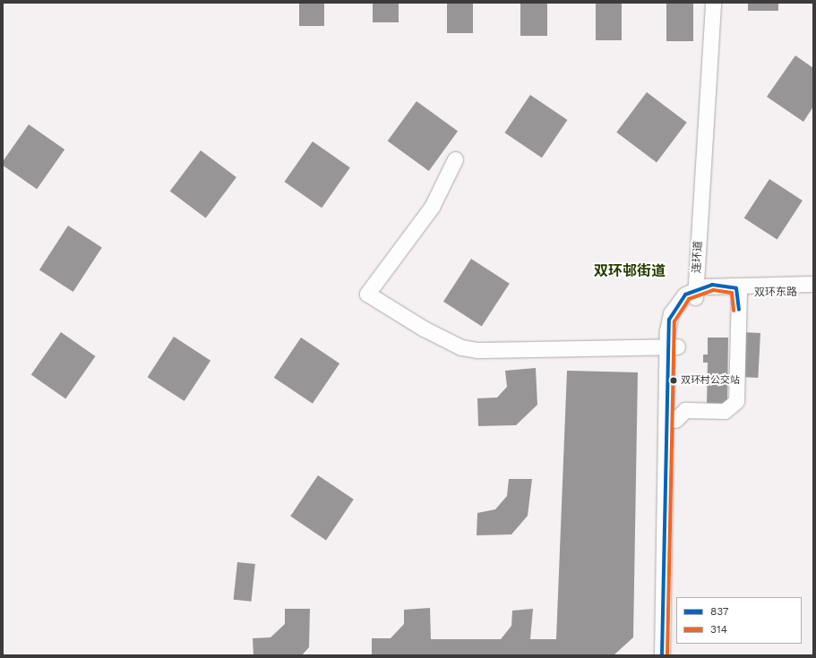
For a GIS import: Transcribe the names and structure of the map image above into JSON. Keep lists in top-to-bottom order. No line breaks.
{"streets":{"street":["连环道","双环东路"]},"crossings":[["连环道","双环东路"]],"districts":["双环邨街道"],"places":["双环村公交站"],"lines":["transit line 837","transit line 314"],"legend":["837","314"]}
